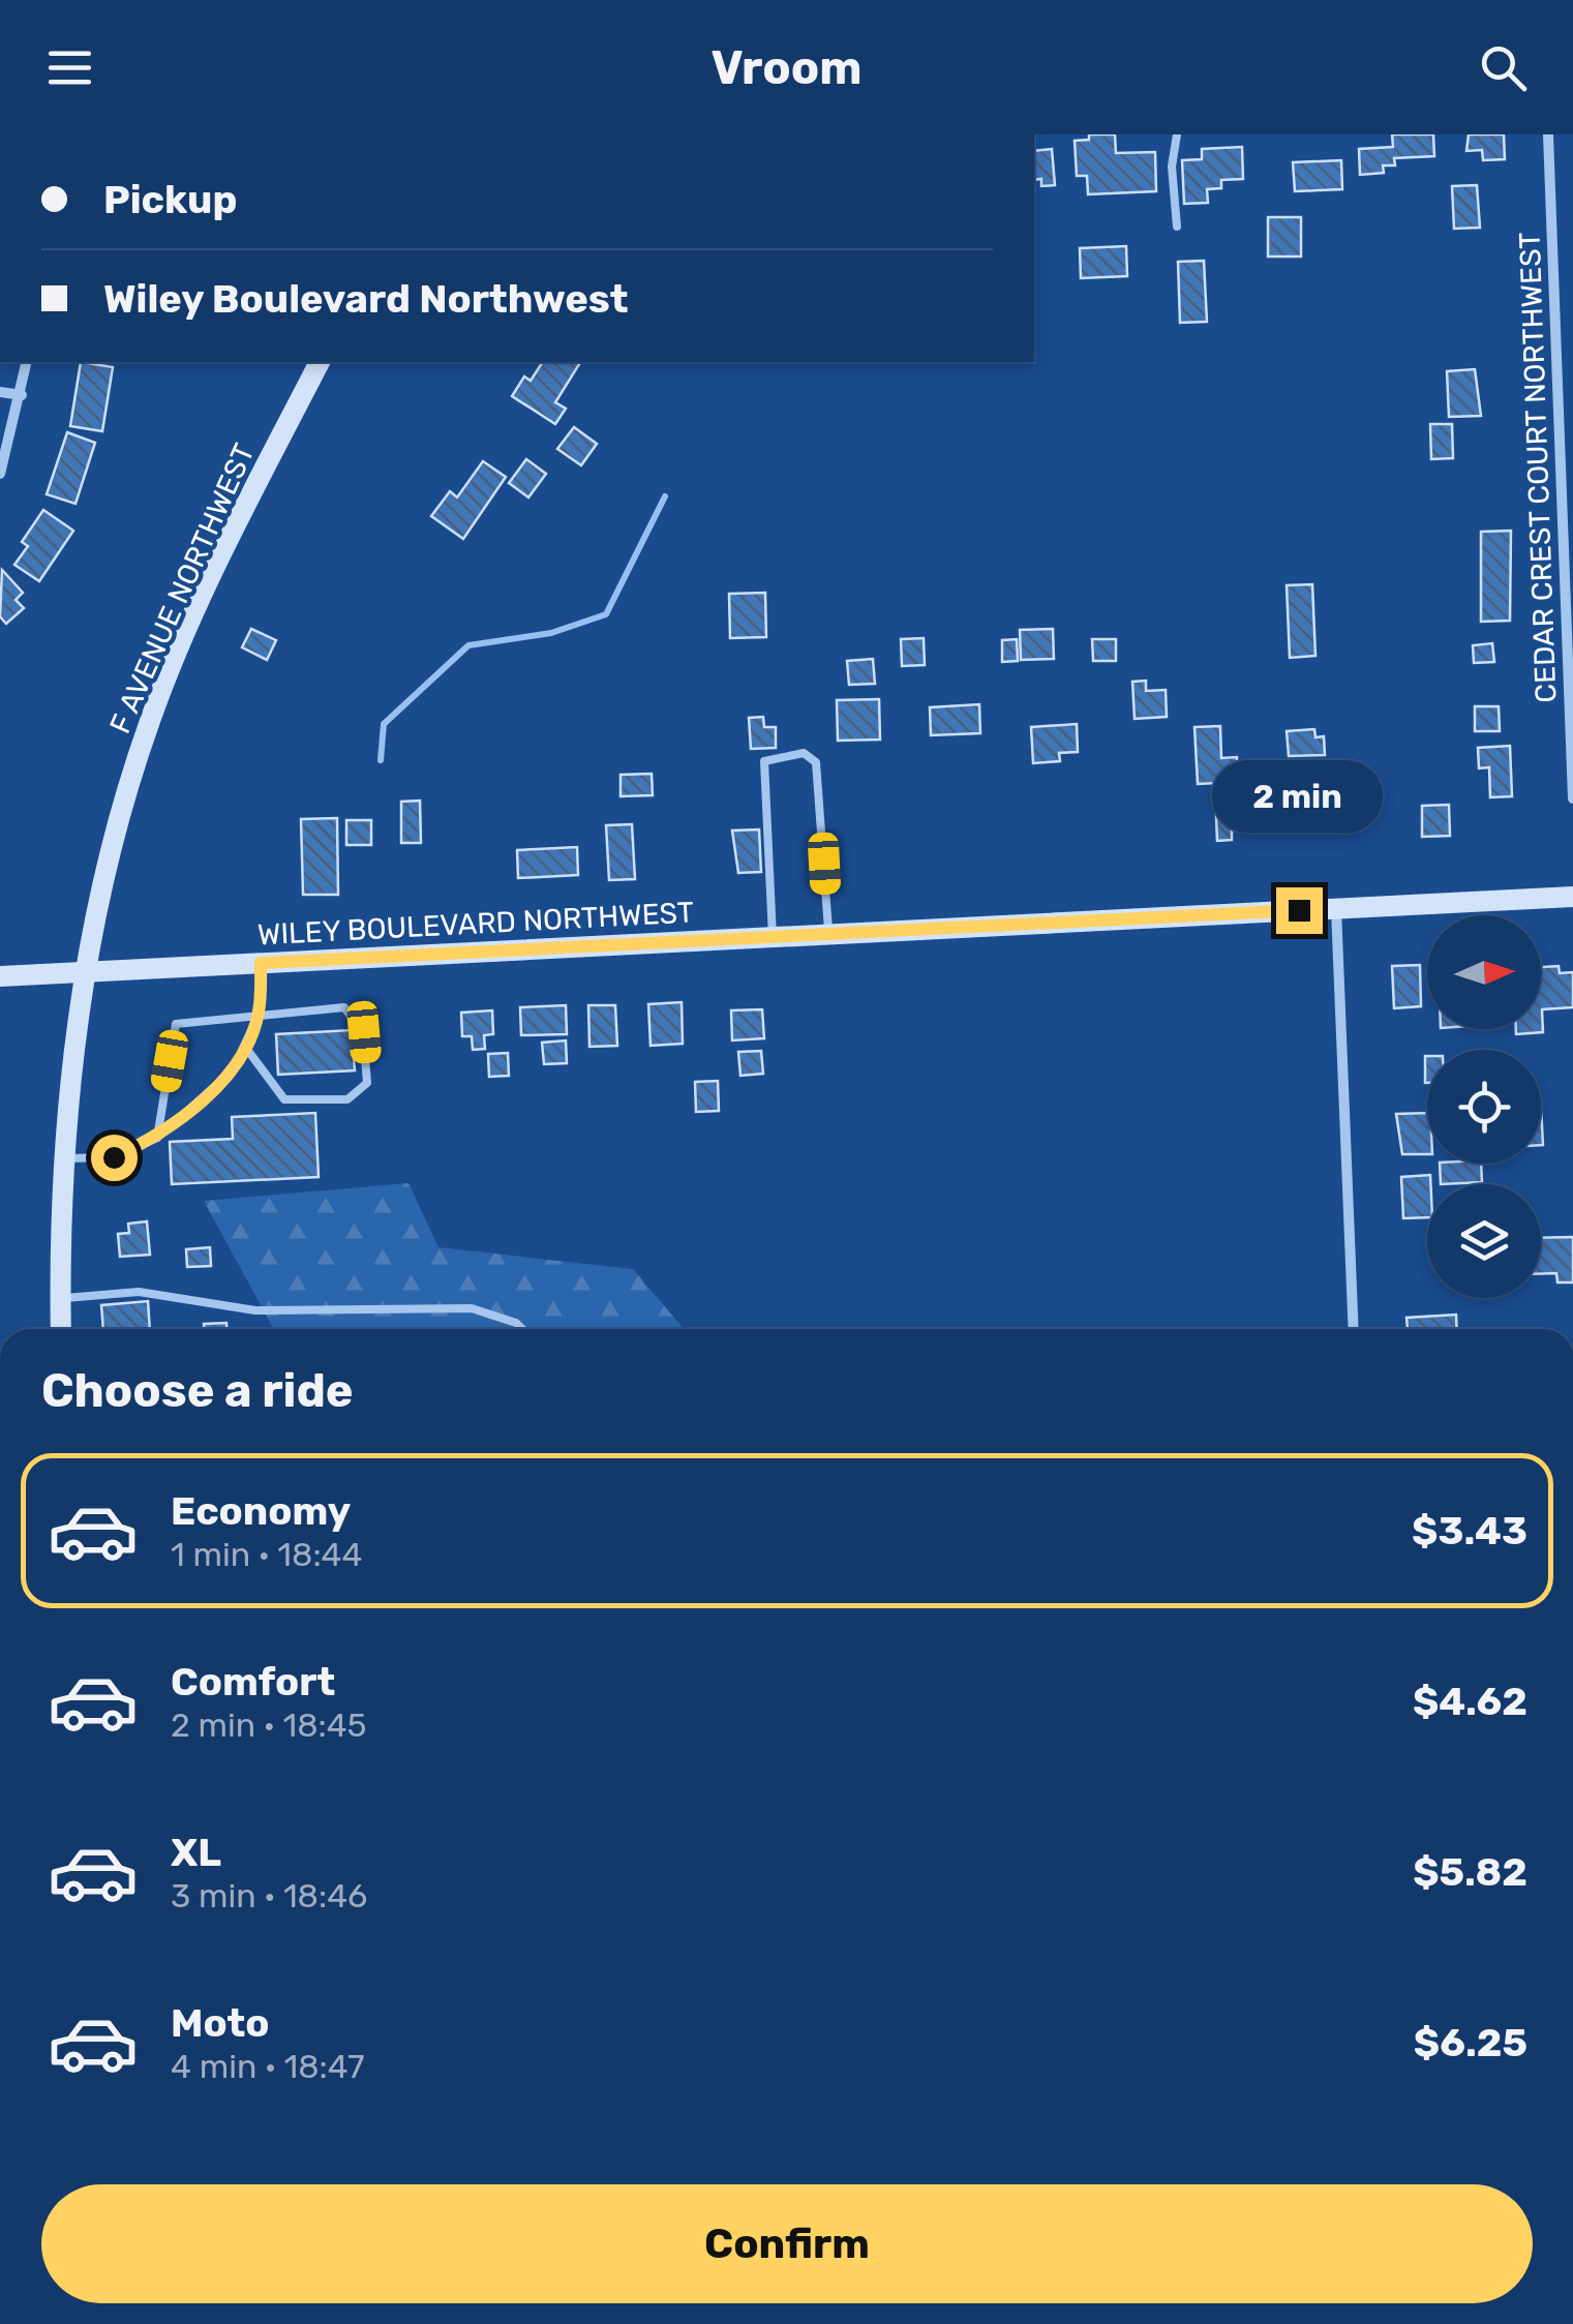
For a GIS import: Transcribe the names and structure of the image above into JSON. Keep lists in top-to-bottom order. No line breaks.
{"streets":{"street":["CEDAR CREST COURT NORTHWEST","F AVENUE NORTHWEST","WILEY BOULEVARD NORTHWEST"]},"crossings":[["F AVENUE NORTHWEST","WILEY BOULEVARD NORTHWEST"]],"north":"right","page":{"header":"Vroom","banner":["Pickup","Wiley Boulevard Northwest"],"bubble":"2 min","heading":"Choose a ride","list":[{"name":"Economy","note":"1 min · 18:44","value":"$3.43"},{"name":"Comfort","note":"2 min · 18:45","value":"$4.62"},{"name":"XL","note":"3 min · 18:46","value":"$5.82"},{"name":"Moto","note":"4 min · 18:47","value":"$6.25"}],"buttons":"Confirm"}}
